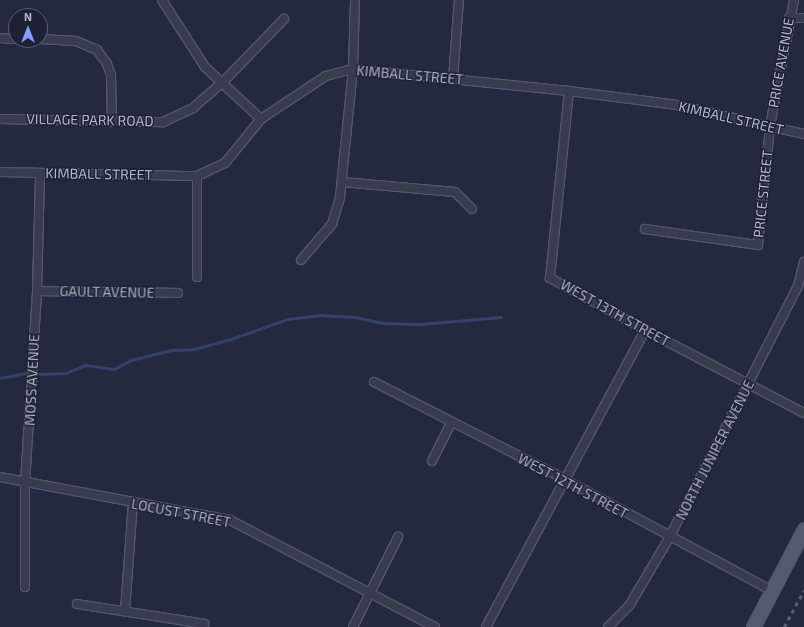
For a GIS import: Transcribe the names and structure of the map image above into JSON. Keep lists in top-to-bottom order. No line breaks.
{"streets":{"street":["PRICE AVENUE","KIMBALL STREET","VILLAGE PARK ROAD","PRICE STREET","GAULT AVENUE","WEST 13TH STREET","MOSS AVENUE","NORTH JUNIPER AVENUE","WEST 12TH STREET","LOCUST STREET"]},"crossings":[["PRICE AVENUE","KIMBALL STREET"],["PRICE AVENUE","PRICE STREET"],["KIMBALL STREET","PRICE STREET"],["KIMBALL STREET","WEST 13TH STREET"],["KIMBALL STREET","MOSS AVENUE"],["GAULT AVENUE","MOSS AVENUE"],["WEST 13TH STREET","NORTH JUNIPER AVENUE"],["MOSS AVENUE","LOCUST STREET"],["NORTH JUNIPER AVENUE","WEST 12TH STREET"]],"north":"top"}
